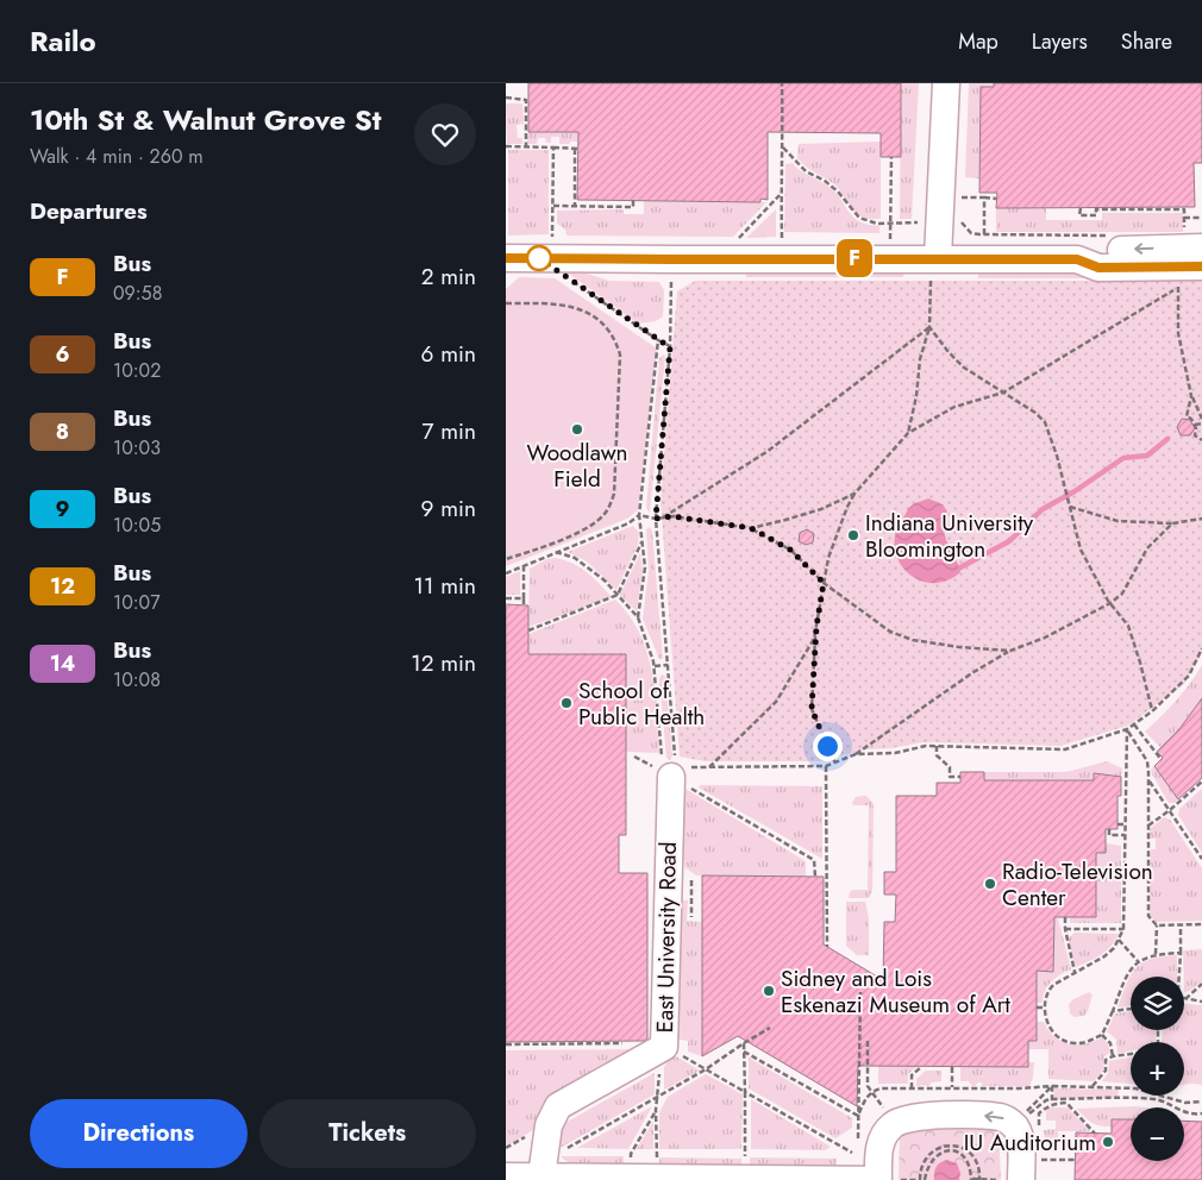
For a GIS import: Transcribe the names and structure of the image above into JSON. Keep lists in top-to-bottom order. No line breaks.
{"streets":{"street":["East University Road"]},"places":["Woodlawn Field","Indiana University Bloomington","School of Public Health","Radio-Television Center","Sidney and Lois Eskenazi Museum of Art","IU Auditorium"],"lines":["bus line F"],"page":{"header":"Railo","nav":["Map","Layers","Share"],"heading":[["10th St & Walnut Grove St","Walk · 4 min · 260 m"],"Departures"],"on_map":"F","list":[{"mark":"F","name":"Bus","note":"09:58","value":"2 min"},{"mark":"6","name":"Bus","note":"10:02","value":"6 min"},{"mark":"8","name":"Bus","note":"10:03","value":"7 min"},{"mark":"9","name":"Bus","note":"10:05","value":"9 min"},{"mark":"12","name":"Bus","note":"10:07","value":"11 min"},{"mark":"14","name":"Bus","note":"10:08","value":"12 min"}],"map_buttons":["+","−"],"buttons":["Directions","Tickets"]}}
